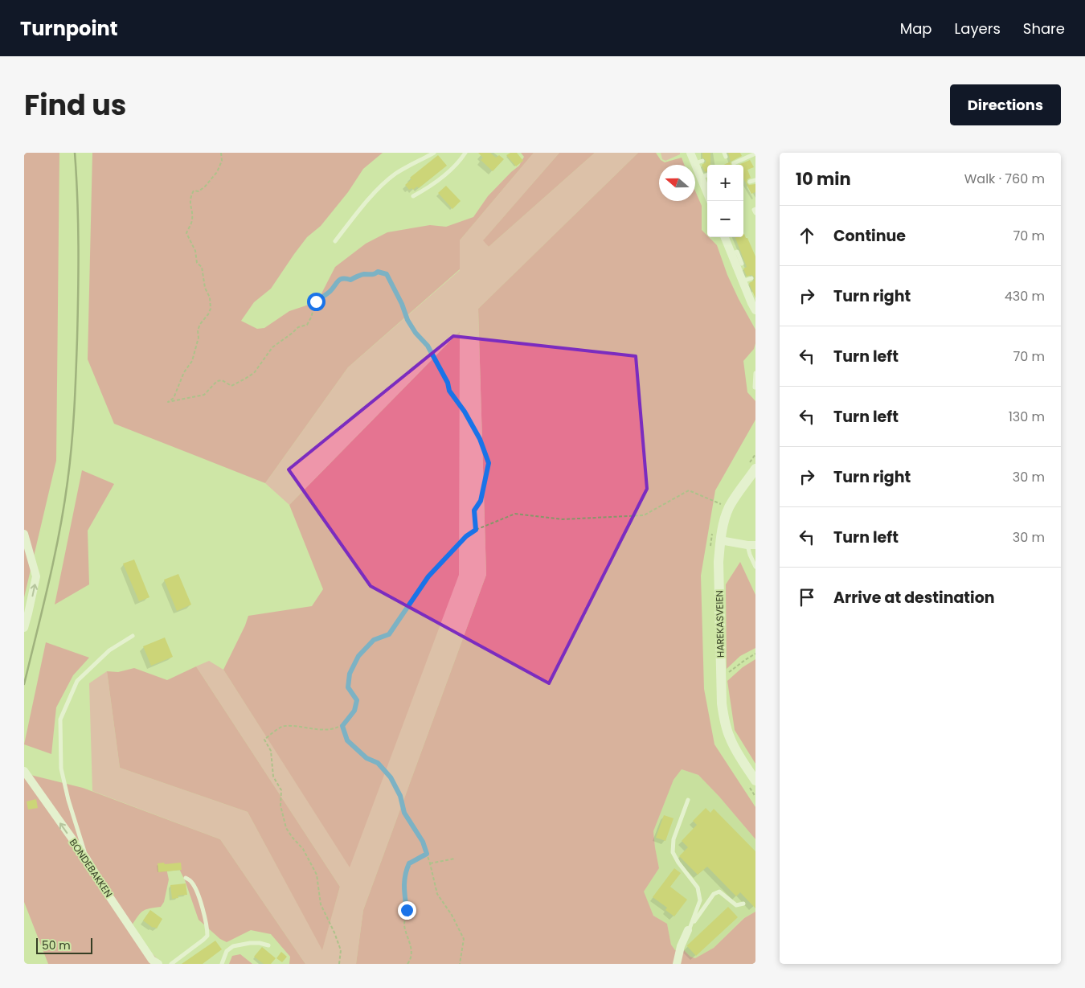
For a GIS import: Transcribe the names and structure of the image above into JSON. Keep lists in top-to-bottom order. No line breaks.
{"streets":{"street":["HAREKASVEIEN","BONDEBAKKEN"]},"one_way":["BONDEBAKKEN"],"scale_bar":"50 m","north":"left","page":{"header":"Turnpoint","nav":["Map","Layers","Share"],"title":"Find us","buttons":"Directions","heading":["10 min","Walk · 760 m"],"map_buttons":["+","−"],"list":[["Continue","70 m"],["Turn right","430 m"],["Turn left","70 m"],["Turn left","130 m"],["Turn right","30 m"],["Turn left","30 m"],"Arrive at destination"],"scale":"50 m"}}
